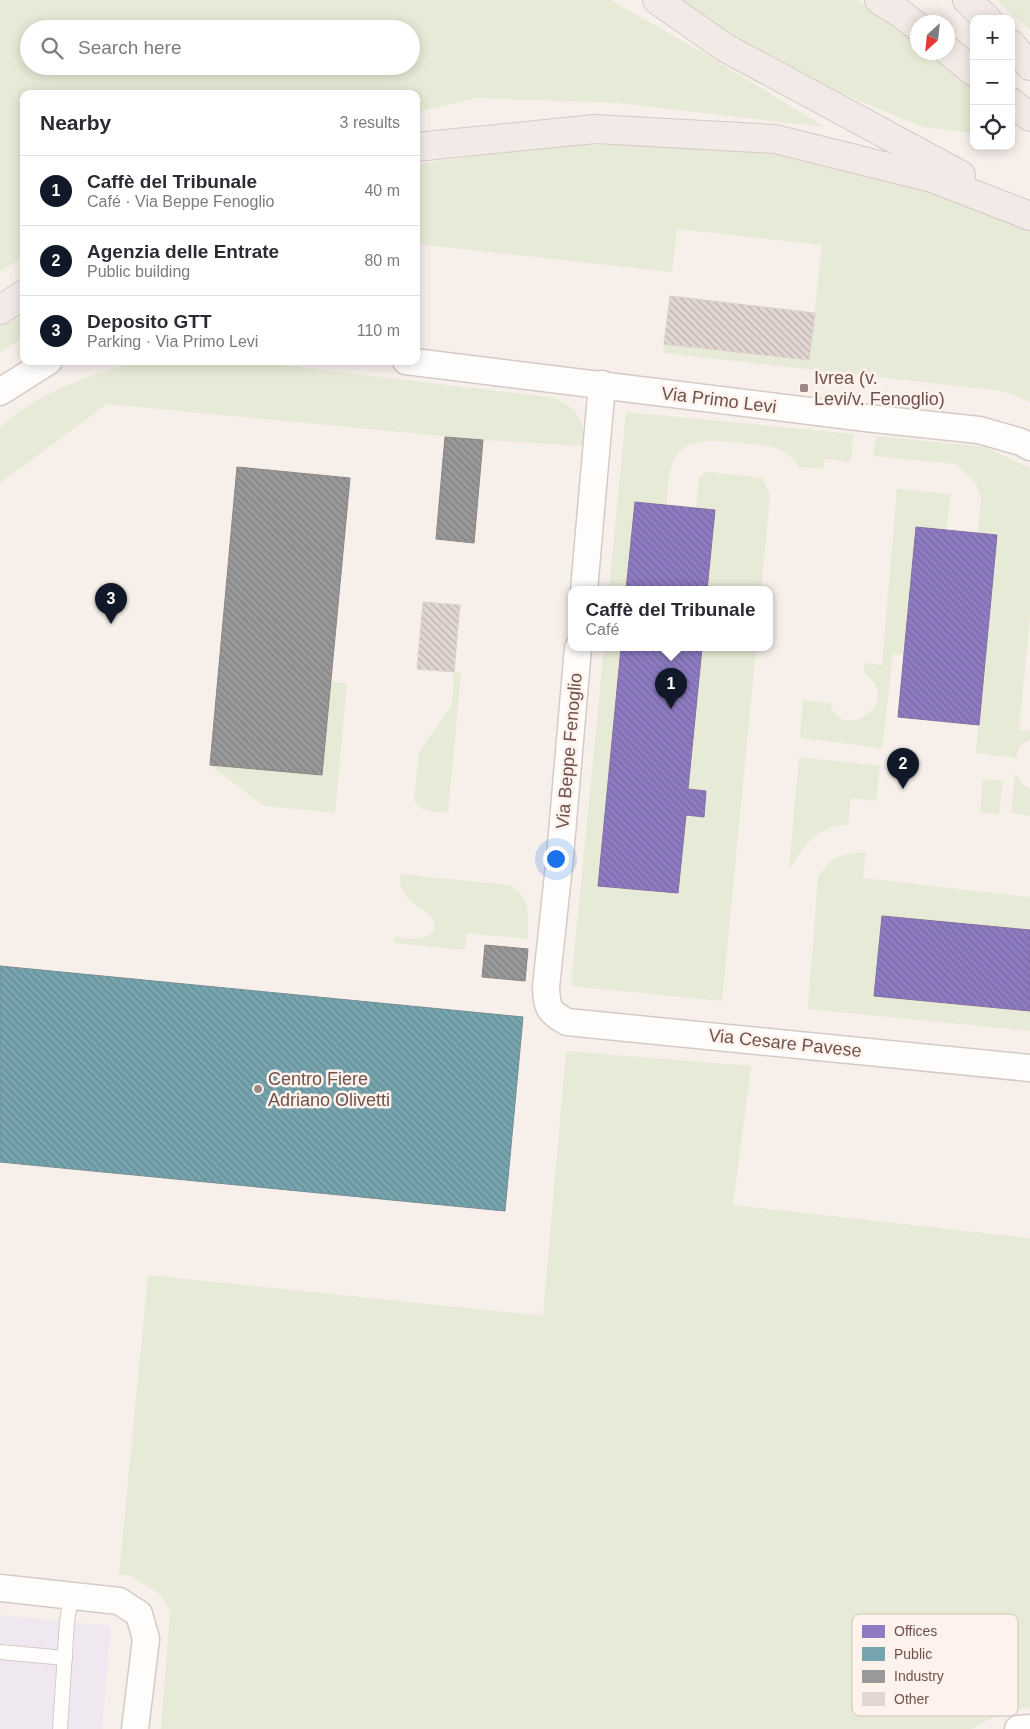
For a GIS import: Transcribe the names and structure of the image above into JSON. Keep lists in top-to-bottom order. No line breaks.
{"streets":{"street":["Via Primo Levi","Via Beppe Fenoglio","Via Cesare Pavese"]},"crossings":[["Via Beppe Fenoglio","Via Cesare Pavese"]],"places":{"transit":["Ivrea (v. Levi/v. Fenoglio)"],"other":["Centro Fiere Adriano Olivetti"]},"legend":["Offices","Public","Industry","Other"],"north":"bottom left","page":{"map_buttons":["+","−"],"search":"Search here","heading":["Nearby","3 results"],"list":[{"mark":"1","name":"Caffè del Tribunale","note":"Café · Via Beppe Fenoglio","value":"40 m"},{"mark":"2","name":"Agenzia delle Entrate","note":"Public building","value":"80 m"},{"mark":"3","name":"Deposito GTT","note":"Parking · Via Primo Levi","value":"110 m"}],"pins":["3","1","2"],"popup":["Caffè del Tribunale","Café"]}}
